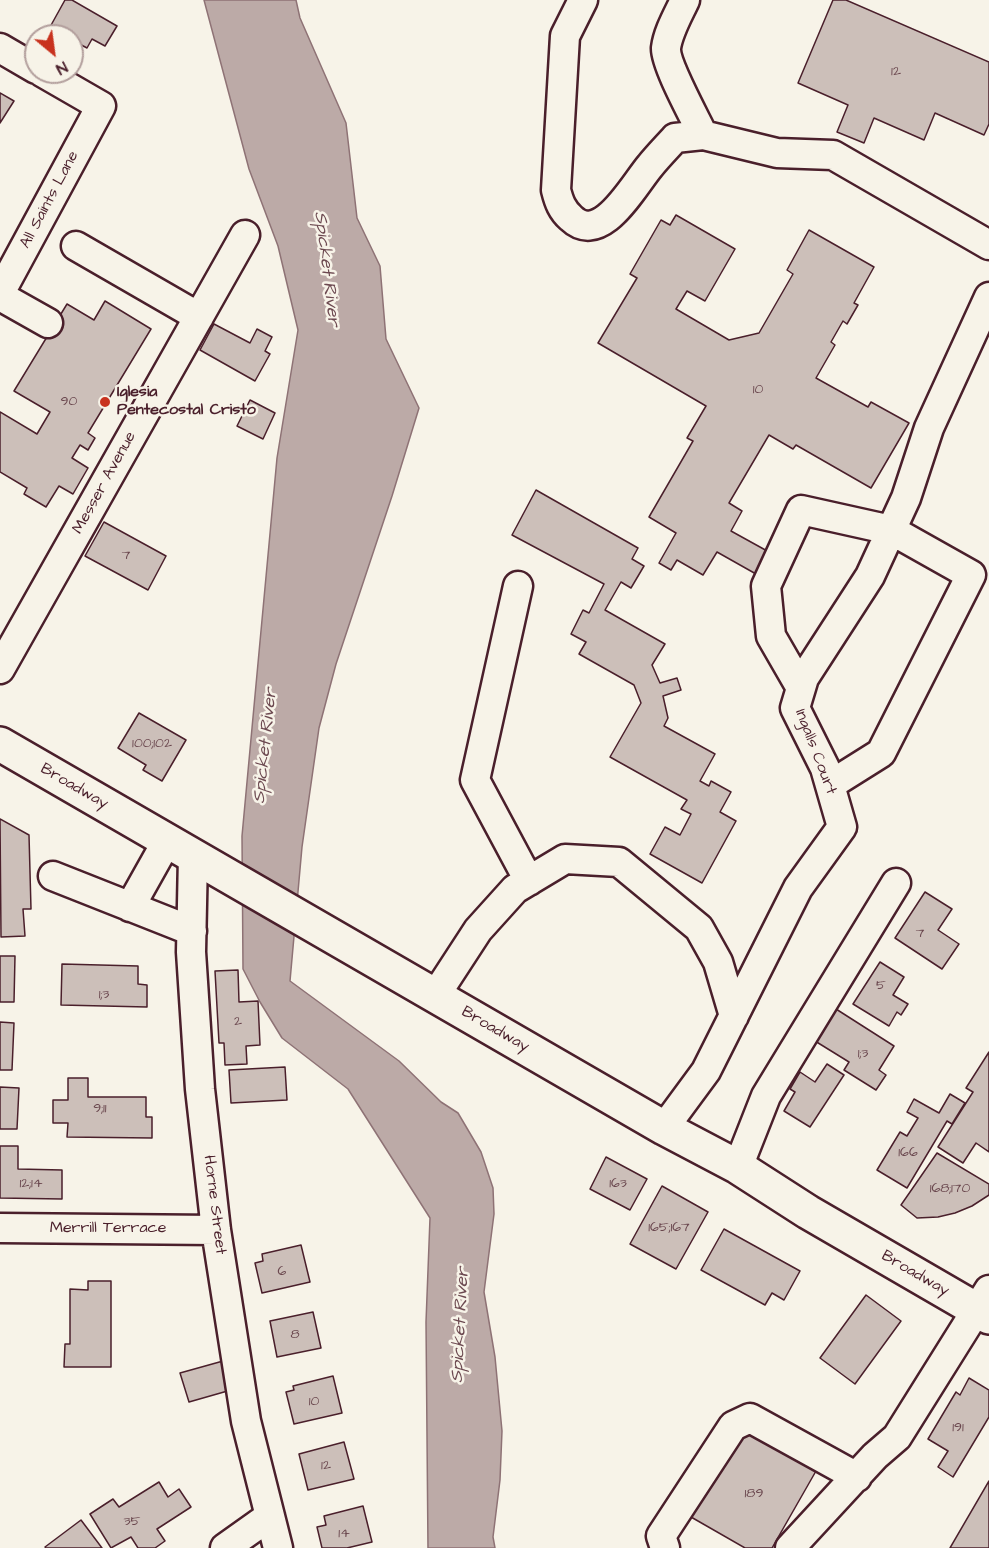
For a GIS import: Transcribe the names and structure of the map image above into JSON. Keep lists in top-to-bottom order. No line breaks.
{"streets":{"main road":["Broadway"],"street":["All Saints Lane","Messer Avenue","Ingalls Court","Horne Street","Merrill Terrace"]},"crossings":[["Ingalls Court","Broadway"],["Broadway","Horne Street"],["Horne Street","Merrill Terrace"]],"water":["Spicket River"],"places":["Iglesia Pentecostal Cristo"],"house_numbers":["12","10","90","7","100;102","7","5","1;3","2","1;3","9;11","166","12;14","163","168;170","165;167","6","8","10","191","12","189","35","14"],"north":"bottom right"}
